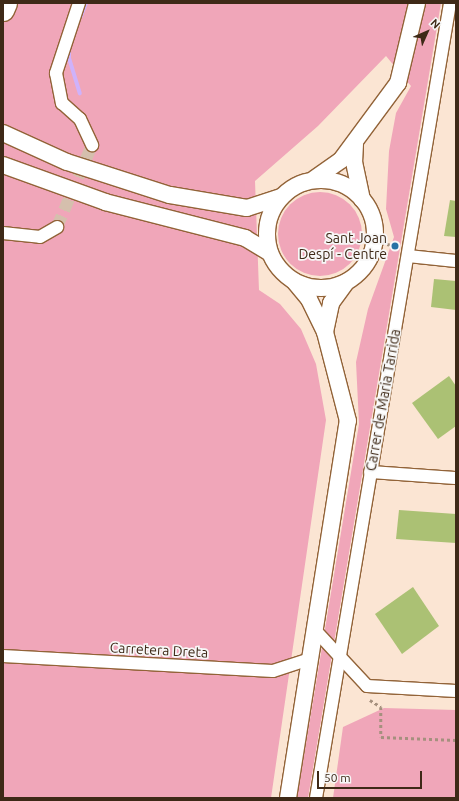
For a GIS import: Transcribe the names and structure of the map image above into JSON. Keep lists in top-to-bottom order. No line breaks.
{"streets":{"main road":["Carrer de Maria Tarrida"],"street":["Carretera Dreta"]},"crossings":[["Carrer de Maria Tarrida","Carretera Dreta"]],"places":["Sant Joan Despí - Centre"],"scale_bar":"50 m","north":"top right"}
